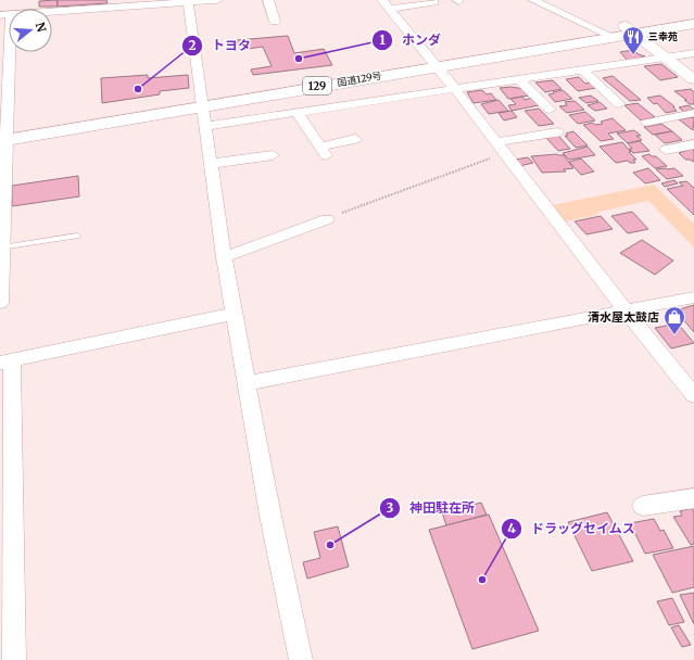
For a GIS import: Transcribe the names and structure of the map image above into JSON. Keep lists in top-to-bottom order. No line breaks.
{"streets":{"highway":["国道129号","129"]},"places":{"restaurant":["三幸苑"],"other":["ホンダ","トヨタ","神田駐在所","ドラッグセイムス"],"shop":["清水屋太鼓店"]},"north":"right"}
